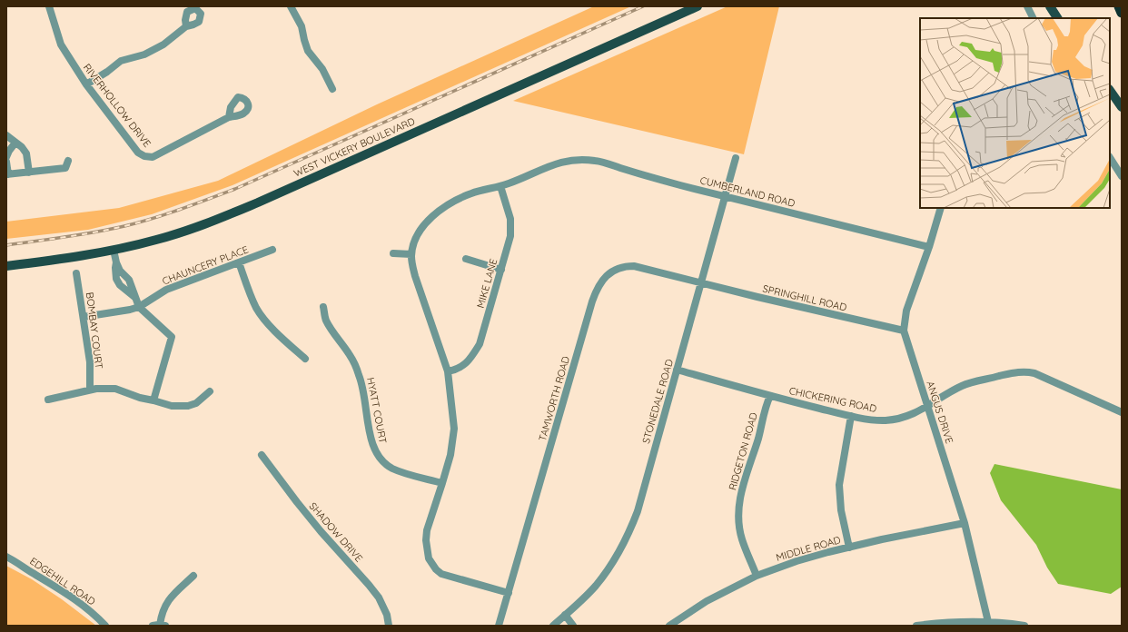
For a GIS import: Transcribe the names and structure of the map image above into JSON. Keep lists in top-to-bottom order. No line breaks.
{"streets":{"main road":["WEST VICKERY BOULEVARD"],"street":["RIVERHOLLOW DRIVE","CUMBERLAND ROAD","CHAUNCERY PLACE","MIKE LANE","SPRINGHILL ROAD","BOMBAY COURT","TAMWORTH ROAD","CHICKERING ROAD","STONEDALE ROAD","HYATT COURT","ANGUS DRIVE","RIDGETON ROAD","SHADOW DRIVE","MIDDLE ROAD","EDGEHILL ROAD"]},"crossings":[["CUMBERLAND ROAD","MIKE LANE"],["CUMBERLAND ROAD","STONEDALE ROAD"],["CUMBERLAND ROAD","ANGUS DRIVE"],["CHAUNCERY PLACE","BOMBAY COURT"],["SPRINGHILL ROAD","TAMWORTH ROAD"],["SPRINGHILL ROAD","STONEDALE ROAD"],["SPRINGHILL ROAD","ANGUS DRIVE"],["TAMWORTH ROAD","STONEDALE ROAD"],["CHICKERING ROAD","STONEDALE ROAD"],["CHICKERING ROAD","ANGUS DRIVE"],["CHICKERING ROAD","RIDGETON ROAD"],["ANGUS DRIVE","MIDDLE ROAD"],["RIDGETON ROAD","MIDDLE ROAD"]]}
